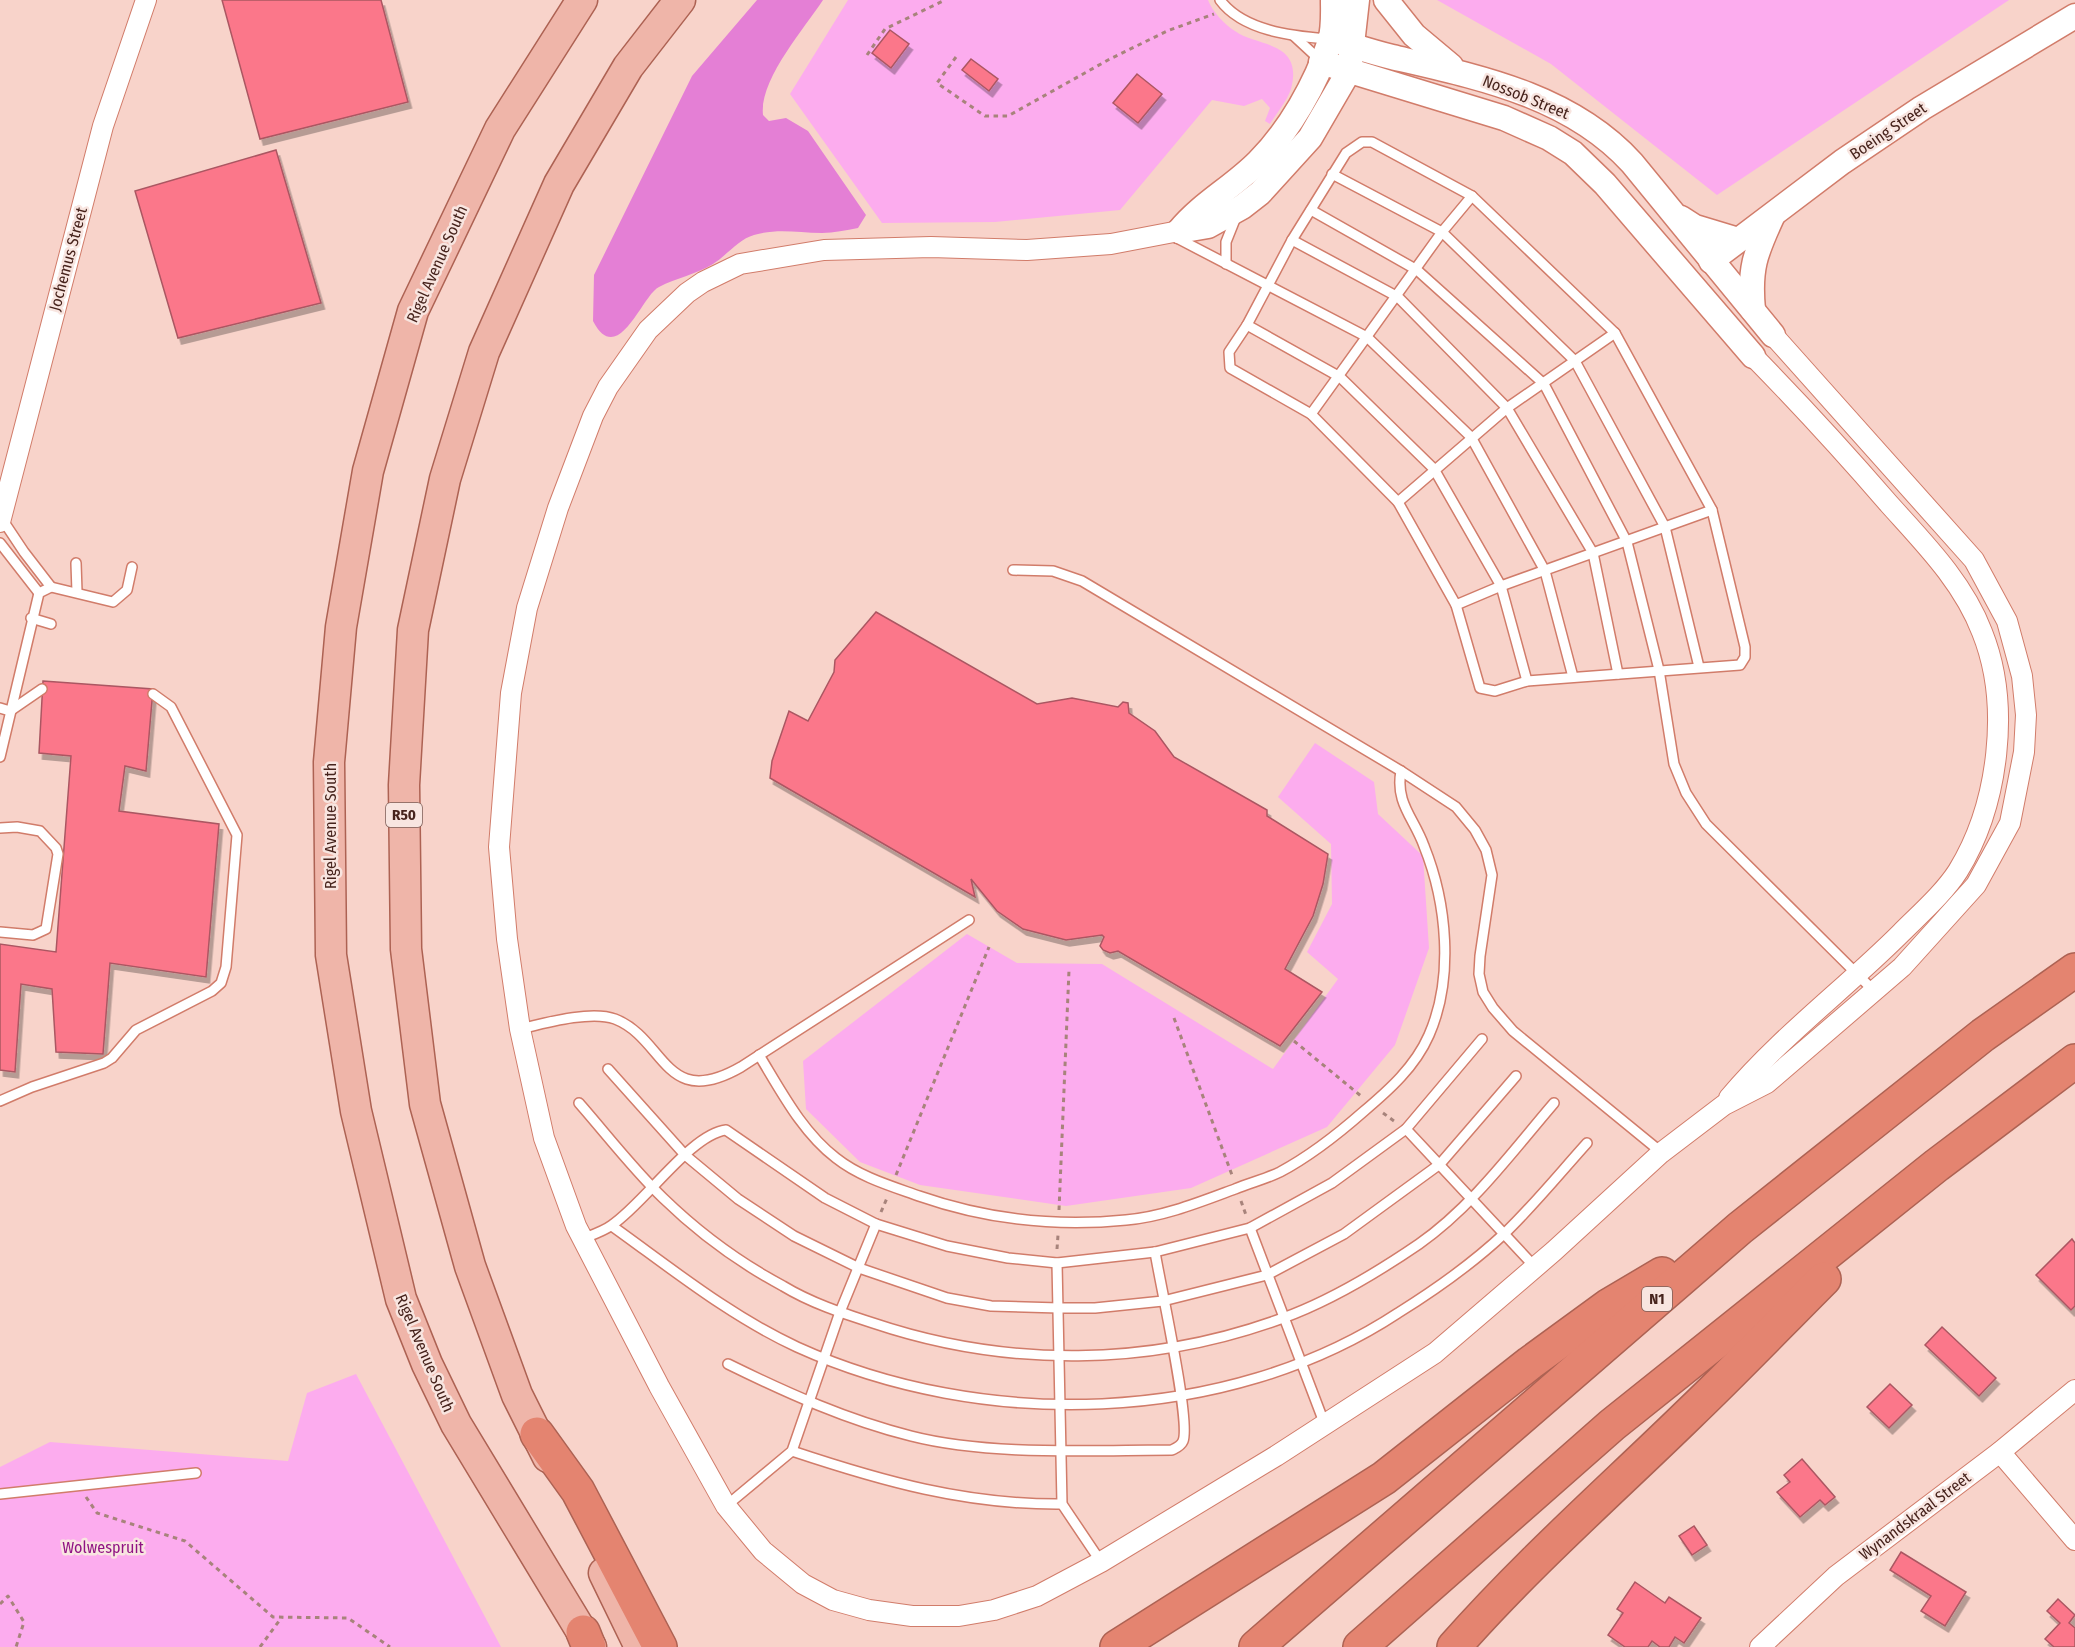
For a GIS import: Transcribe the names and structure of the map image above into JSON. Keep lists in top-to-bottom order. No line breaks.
{"streets":{"highway":["N1"],"main road":["Rigel Avenue South","R50"],"street":["Nossob Street","Boeing Street","Jochemus Street","Wynandskraal Street"]},"crossings":[["Nossob Street","Boeing Street"]],"parks":["Wolwespruit"]}
